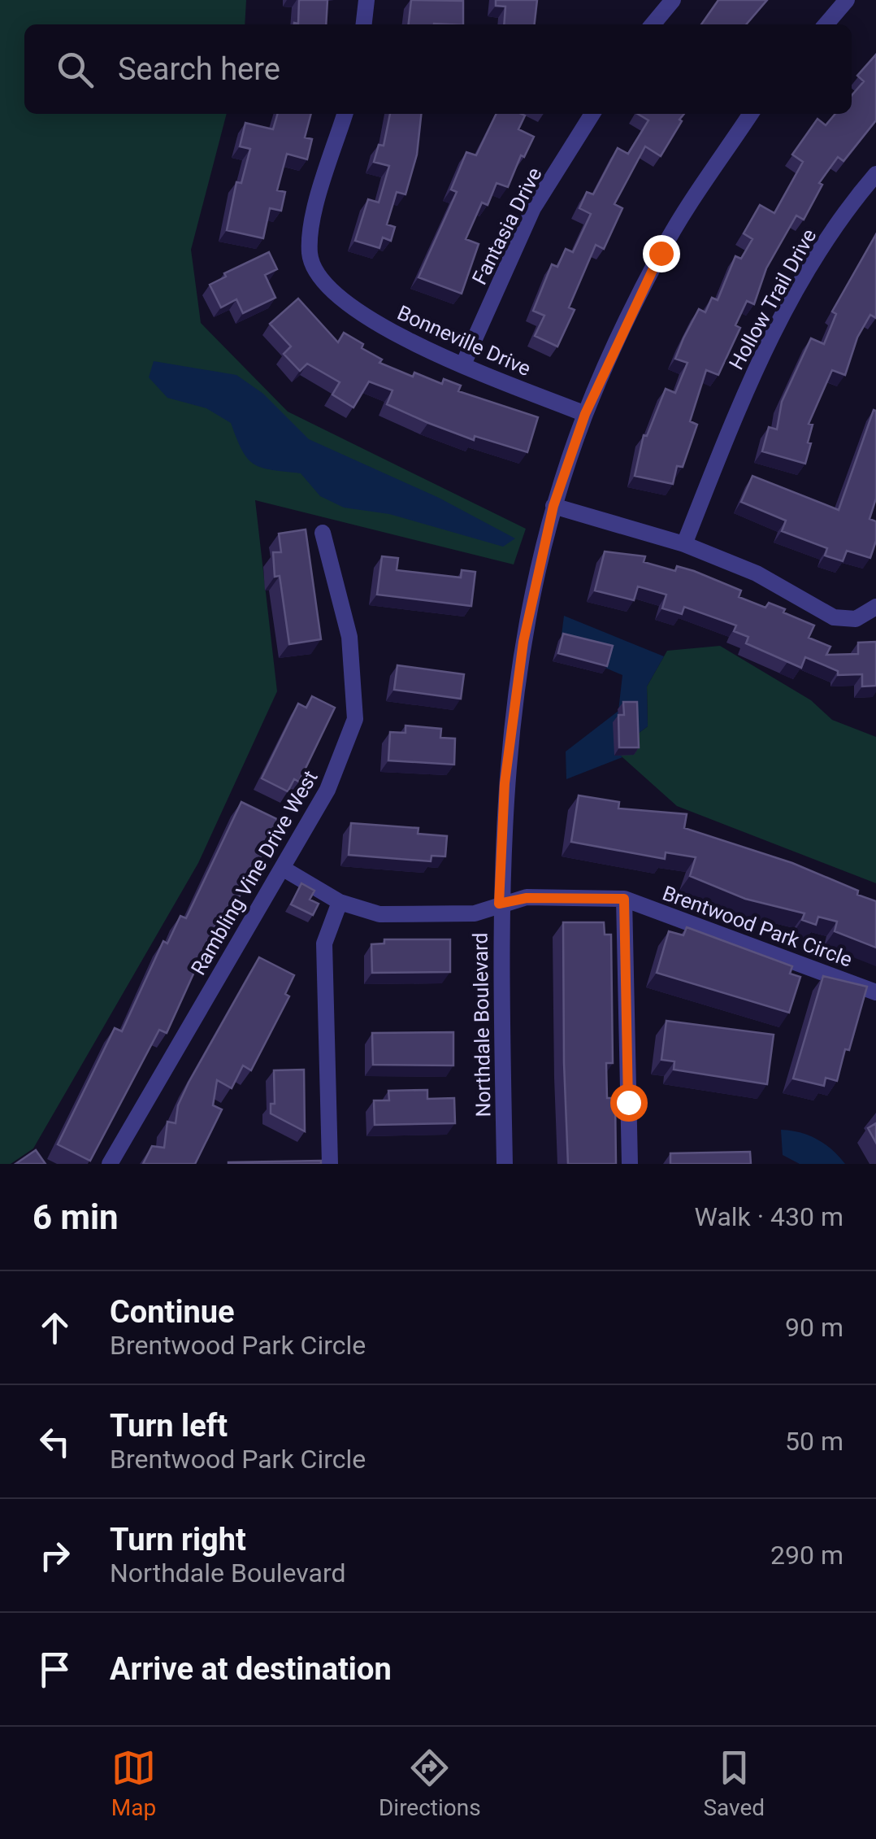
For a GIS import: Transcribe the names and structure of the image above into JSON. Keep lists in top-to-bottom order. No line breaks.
{"streets":{"street":["Fantasia Drive","Hollow Trail Drive","Bonneville Drive","Rambling Vine Drive West","Brentwood Park Circle","Northdale Boulevard"]},"crossings":[["Fantasia Drive","Bonneville Drive"],["Bonneville Drive","Northdale Boulevard"],["Rambling Vine Drive West","Brentwood Park Circle"],["Brentwood Park Circle","Northdale Boulevard"]],"page":{"search":"Search here","heading":["6 min","Walk · 430 m"],"list":[["Continue","Brentwood Park Circle","90 m"],["Turn left","Brentwood Park Circle","50 m"],["Turn right","Northdale Boulevard","290 m"],"Arrive at destination"],"nav":["Map","Directions","Saved"]}}
